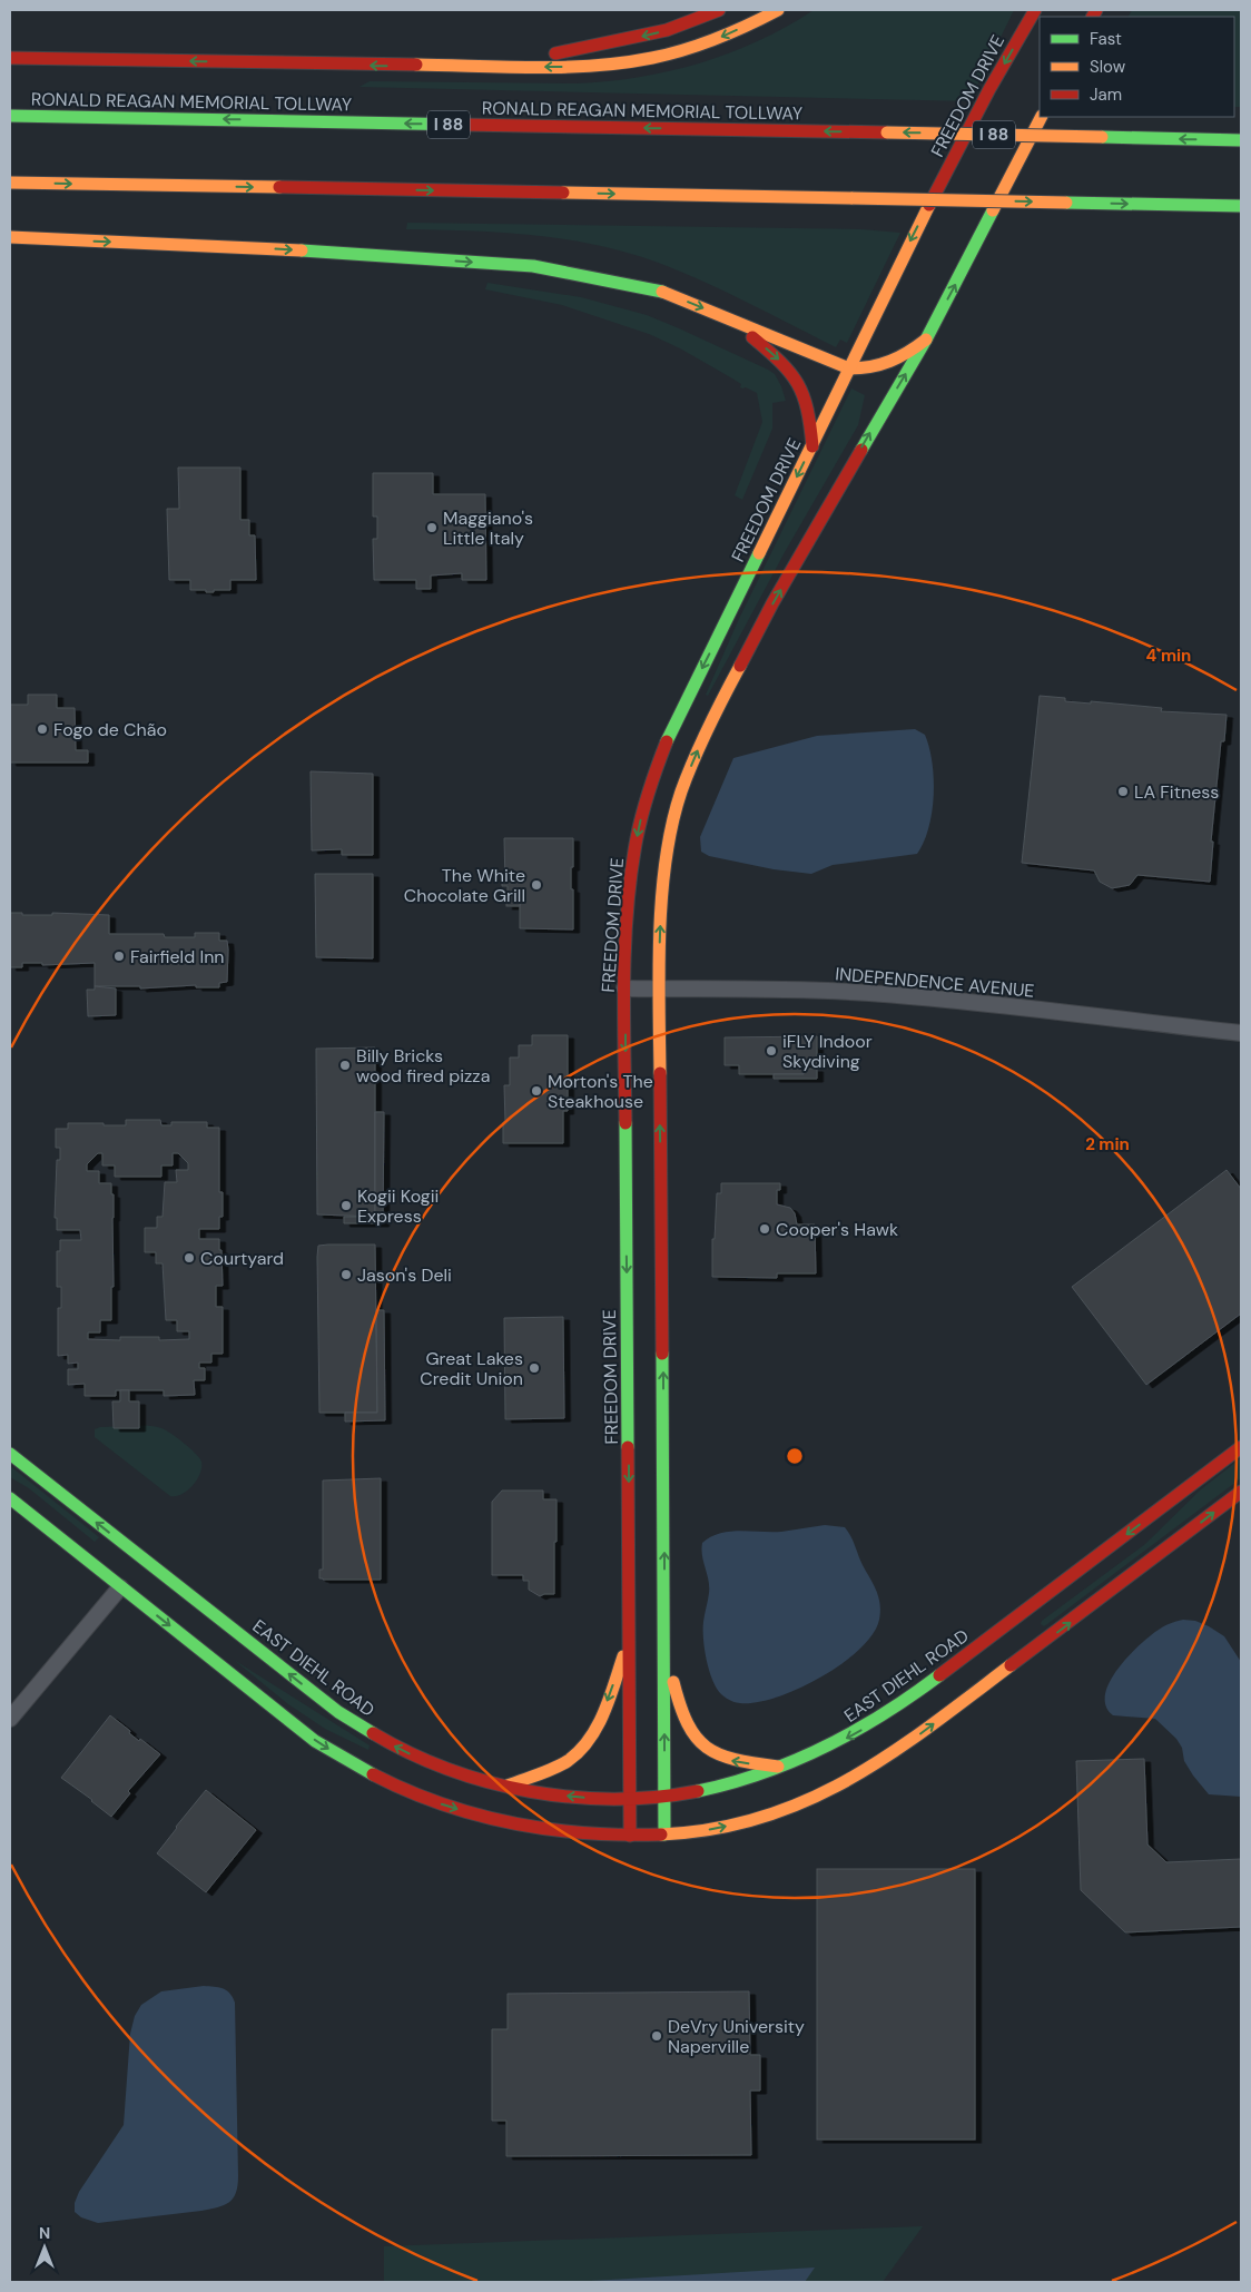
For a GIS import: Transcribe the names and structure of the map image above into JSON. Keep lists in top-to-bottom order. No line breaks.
{"streets":{"main road":["FREEDOM DRIVE","RONALD REAGAN MEMORIAL TOLLWAY","I 88","EAST DIEHL ROAD"],"street":["INDEPENDENCE AVENUE"]},"crossings":[["FREEDOM DRIVE","INDEPENDENCE AVENUE"],["FREEDOM DRIVE","EAST DIEHL ROAD"]],"one_way":["EAST DIEHL ROAD"],"places":["Maggiano's Little Italy","Fogo de Chão","LA Fitness","The White Chocolate Grill","Fairfield Inn","iFLY Indoor Skydiving","Billy Bricks wood fired pizza","Morton's The Steakhouse","Kogii Kogii Express","Cooper's Hawk","Courtyard","Jason's Deli","Great Lakes Credit Union","DeVry University Naperville"],"legend":["Fast","Slow","Jam"],"north":"top","rings":["4 min","2 min"]}
